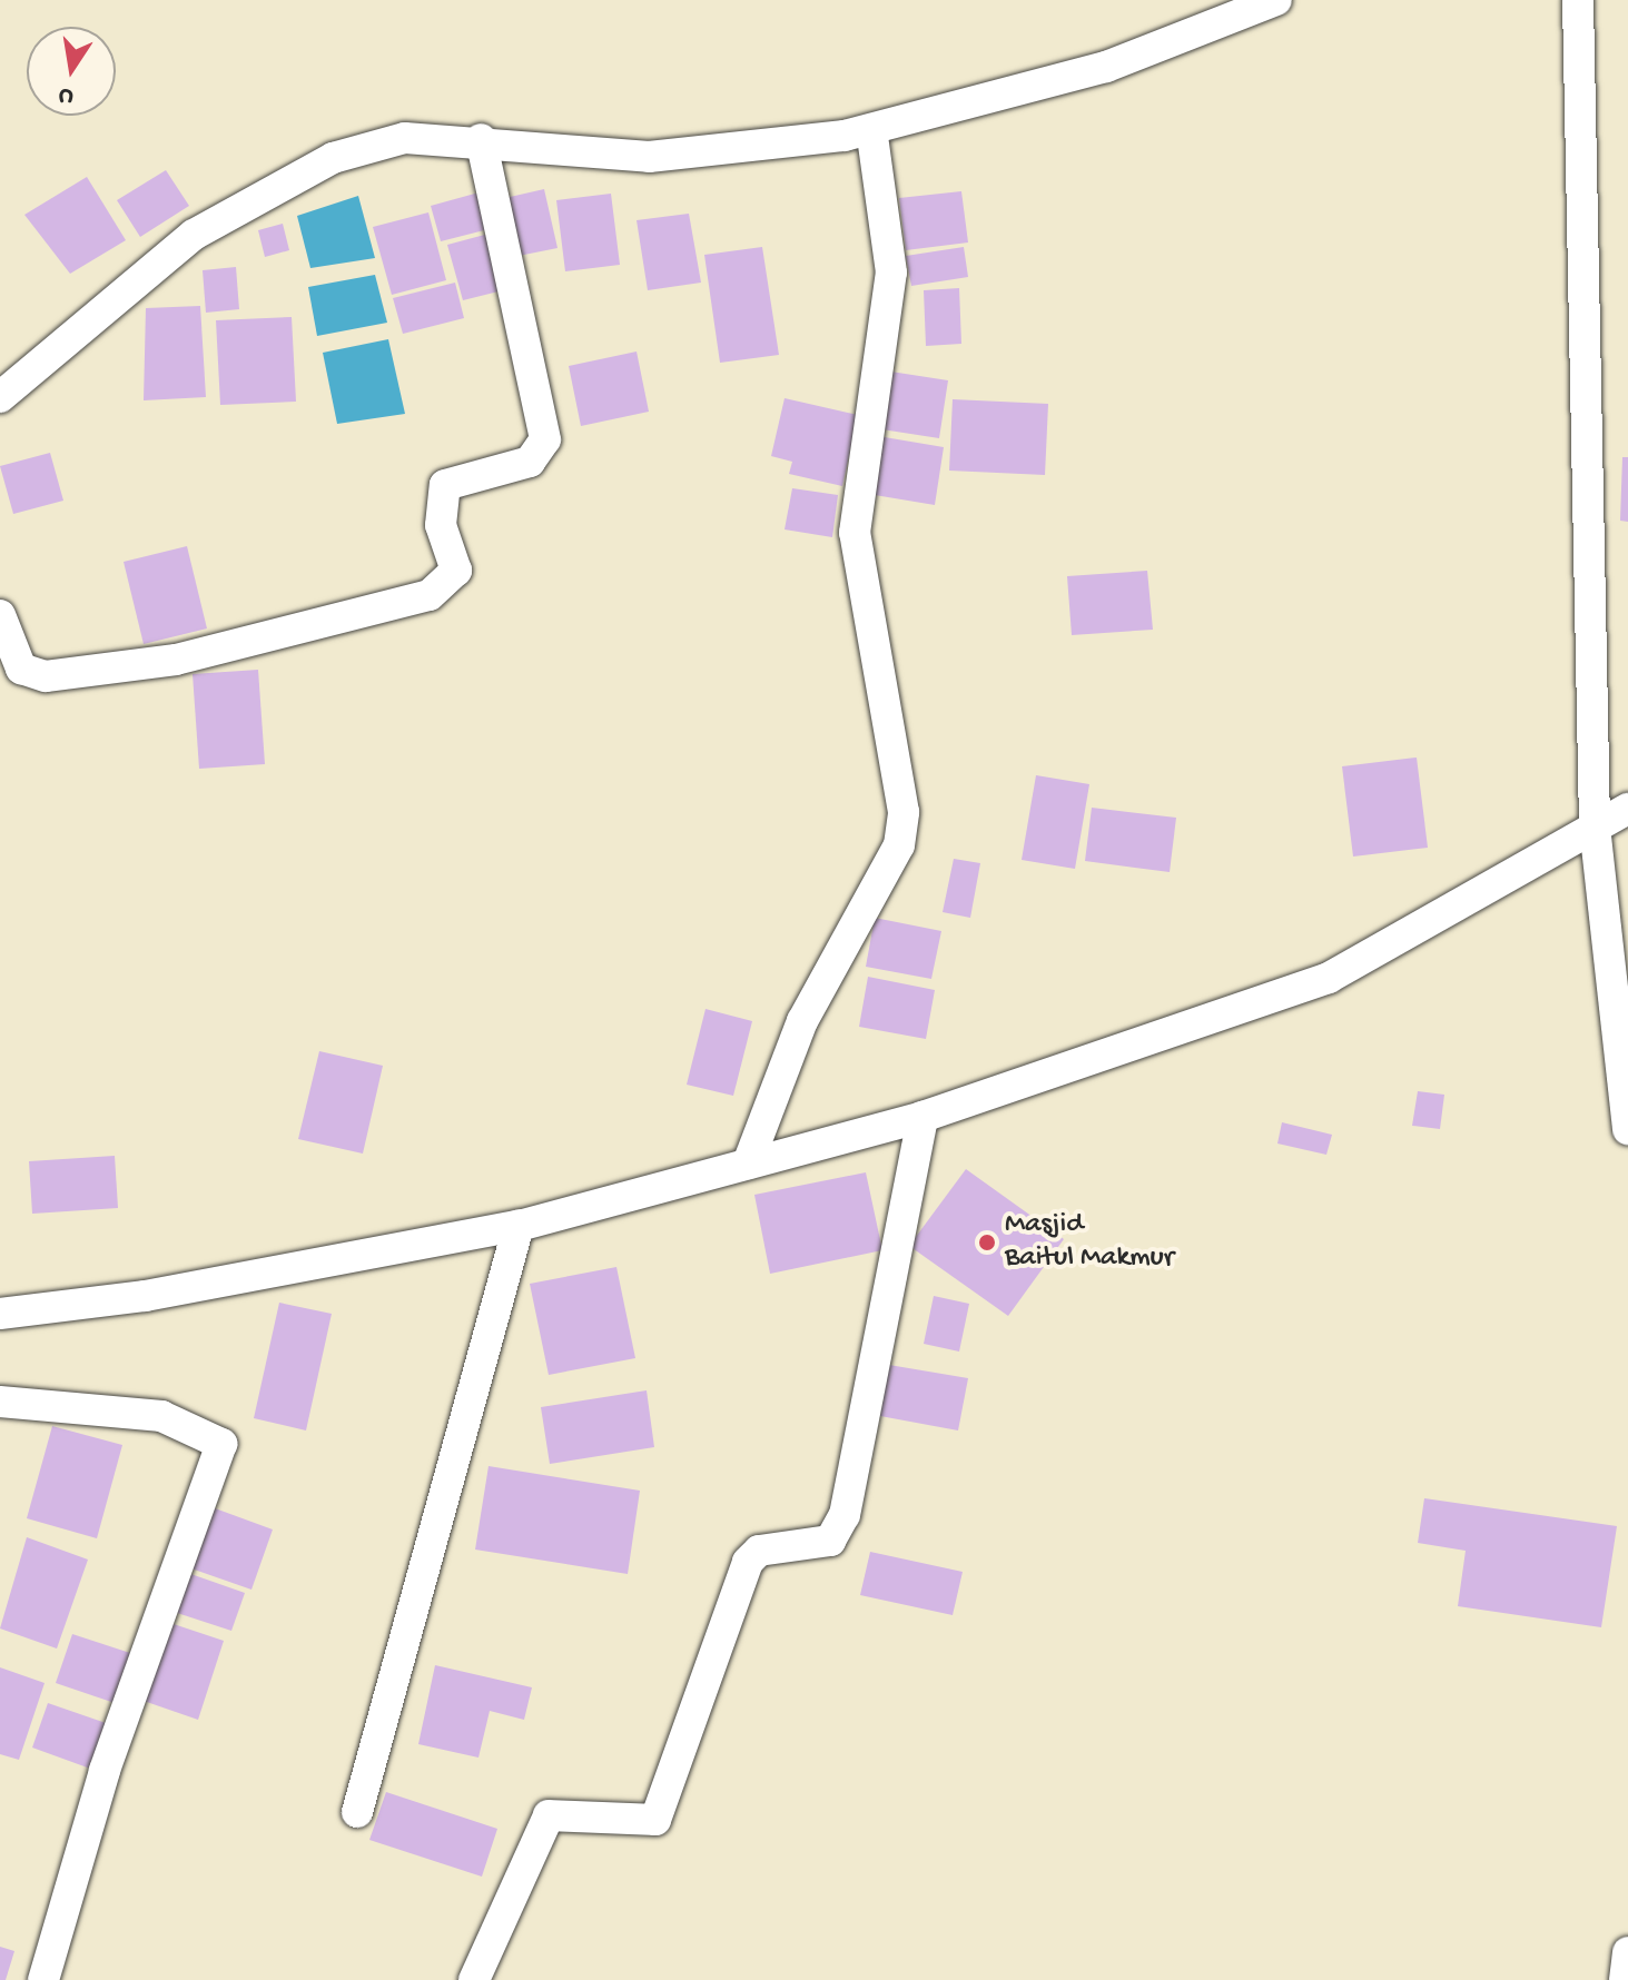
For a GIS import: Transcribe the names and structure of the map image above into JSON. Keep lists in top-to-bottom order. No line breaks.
{"places":["Masjid Baitul Makmur"],"north":"bottom"}
